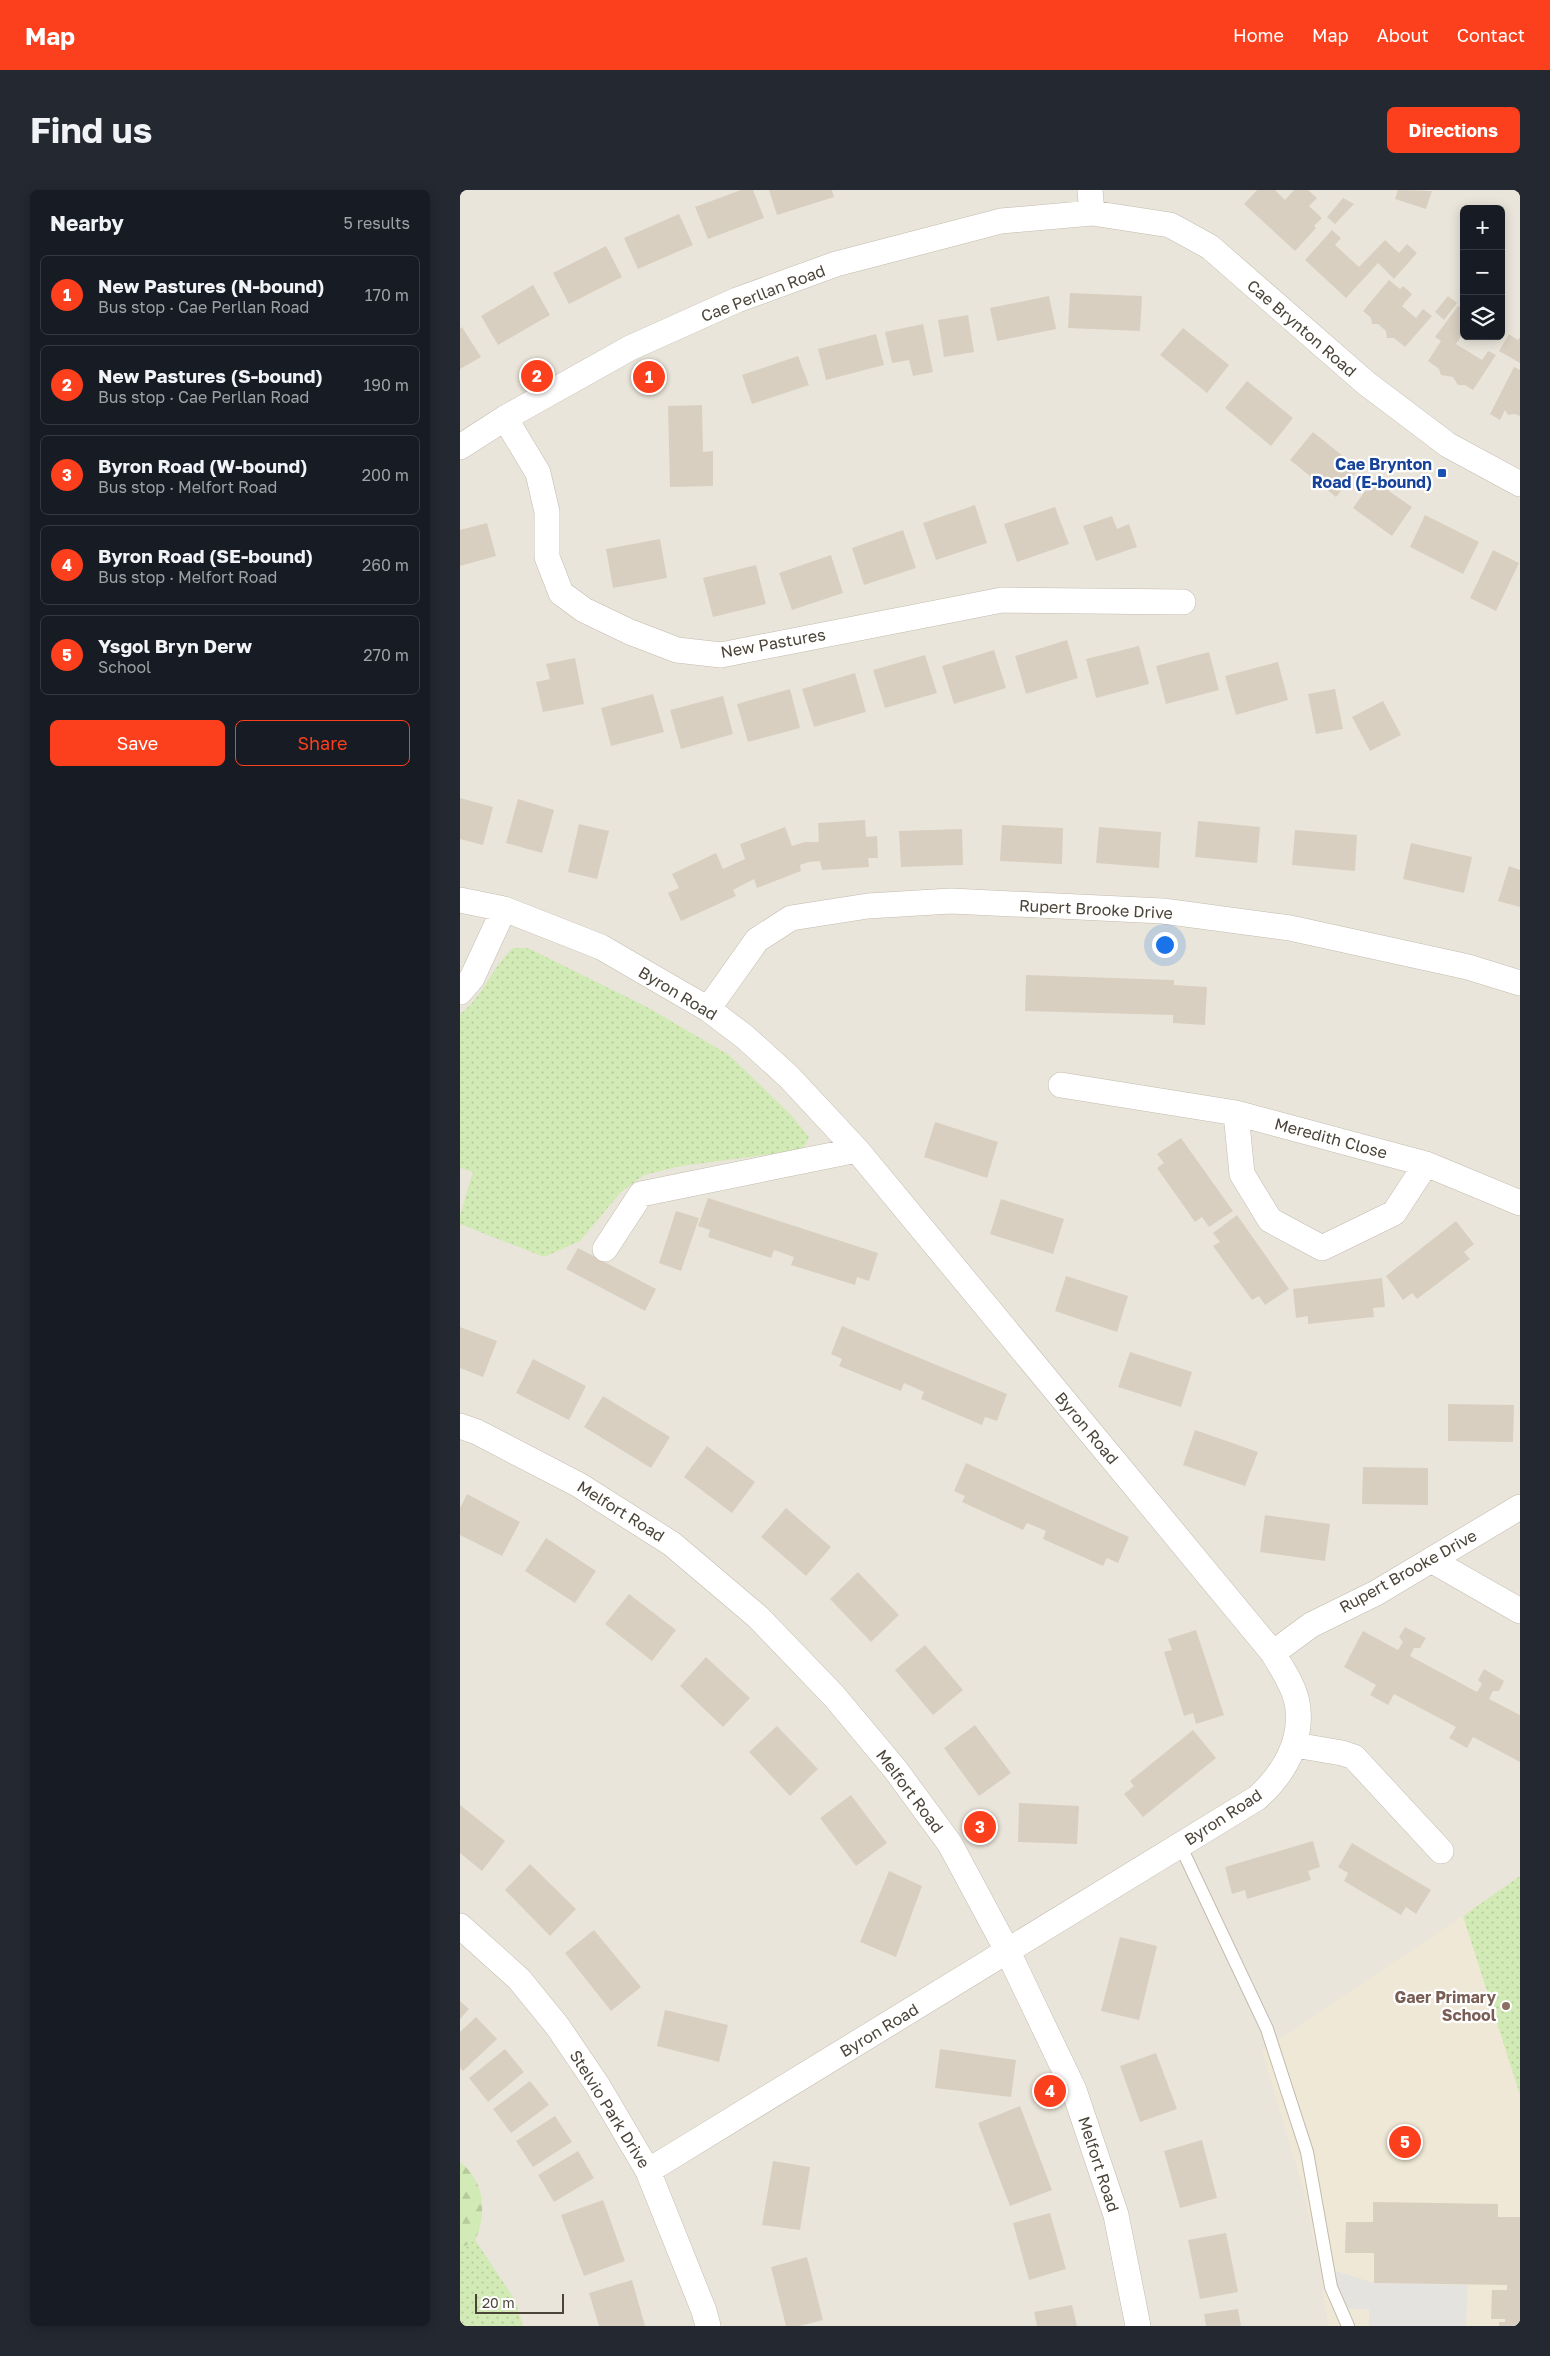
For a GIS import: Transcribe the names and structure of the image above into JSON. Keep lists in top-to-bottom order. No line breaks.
{"streets":{"street":["Cae Perllan Road","Cae Brynton Road","New Pastures","Rupert Brooke Drive","Byron Road","Meredith Close","Melfort Road","Stelvio Park Drive"]},"crossings":[["Cae Perllan Road","Cae Brynton Road"],["Cae Perllan Road","New Pastures"],["Rupert Brooke Drive","Byron Road"],["Byron Road","Melfort Road"],["Byron Road","Stelvio Park Drive"]],"places":{"transit":["Cae Brynton Road (E-bound)"],"other":["Gaer Primary School"]},"scale_bar":"20 m","page":{"header":"Map","nav":["Home","Map","About","Contact"],"buttons":["Directions",["Save","Share"]],"title":"Find us","heading":["Nearby","5 results"],"map_buttons":["+","−"],"list":[{"mark":"1","name":"New Pastures (N-bound)","note":"Bus stop · Cae Perllan Road","value":"170 m"},{"mark":"2","name":"New Pastures (S-bound)","note":"Bus stop · Cae Perllan Road","value":"190 m"},{"mark":"3","name":"Byron Road (W-bound)","note":"Bus stop · Melfort Road","value":"200 m"},{"mark":"4","name":"Byron Road (SE-bound)","note":"Bus stop · Melfort Road","value":"260 m"},{"mark":"5","name":"Ysgol Bryn Derw","note":"School","value":"270 m"}],"pins":["2","1","3","4","5"],"scale":"20 m"}}
